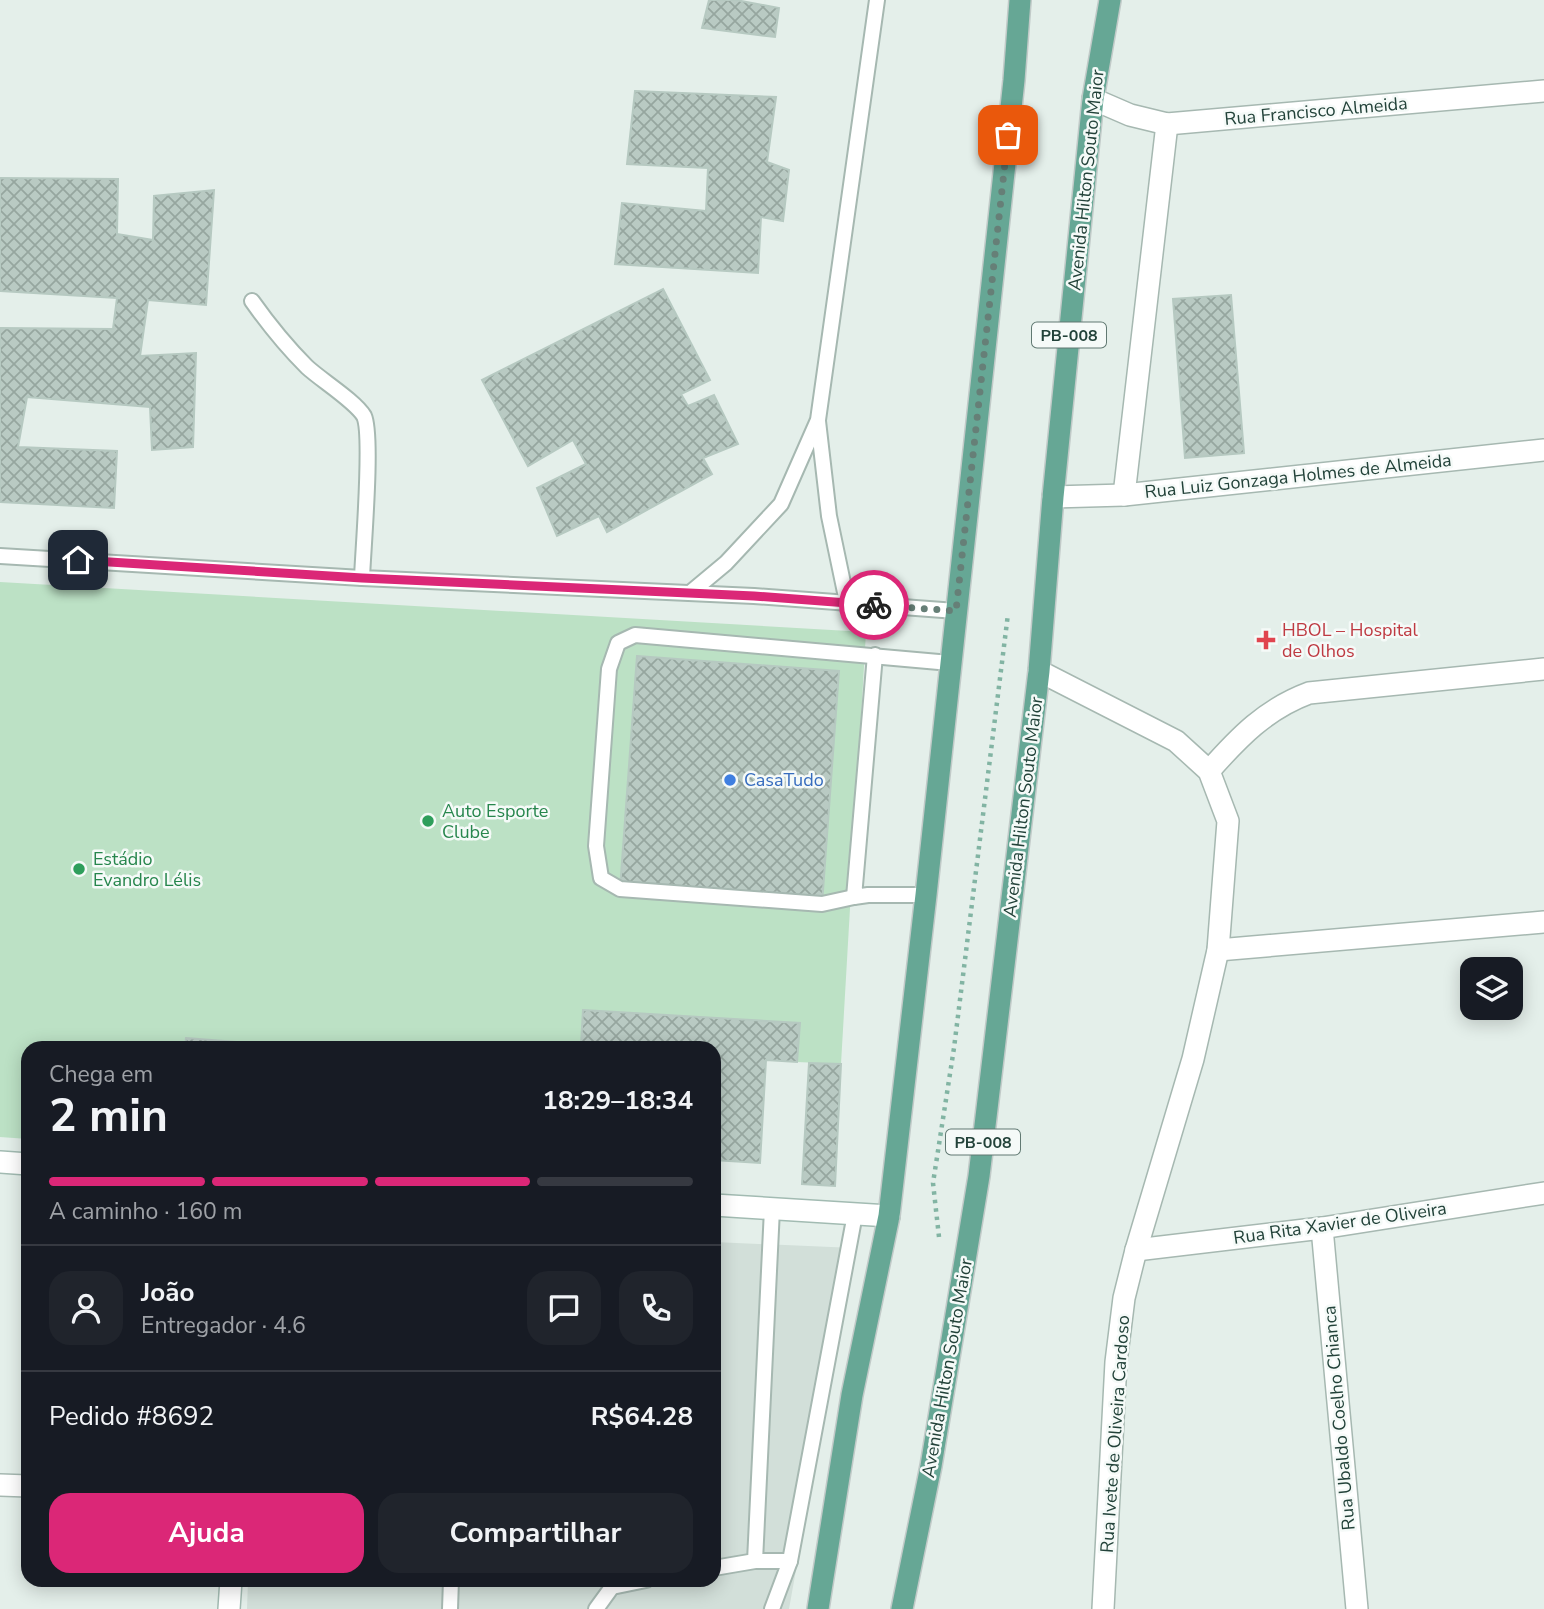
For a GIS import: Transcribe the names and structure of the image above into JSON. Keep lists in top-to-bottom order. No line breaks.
{"streets":{"main road":["Avenida Hilton Souto Maior","PB-008"],"street":["Rua Francisco Almeida","Rua Luiz Gonzaga Holmes de Almeida","Rua Rita Xavier de Oliveira","Rua Ubaldo Coelho Chianca","Rua Ivete de Oliveira Cardoso"]},"crossings":[["Rua Francisco Almeida","Avenida Hilton Souto Maior"],["Avenida Hilton Souto Maior","Rua Luiz Gonzaga Holmes de Almeida"],["Rua Rita Xavier de Oliveira","Rua Ubaldo Coelho Chianca"],["Rua Rita Xavier de Oliveira","Rua Ivete de Oliveira Cardoso"]],"places":{"health":["HBOL – Hospital de Olhos"],"other":["CasaTudo","Auto Esporte Clube","Estádio Evandro Lélis"]},"page":{"heading":["2 min","Chega em","18:29–18:34"],"panel":["João","Entregador · 4.6","Pedido #8692","R$64.28"],"bar":"A caminho · 160 m","buttons":["Ajuda","Compartilhar"]}}
